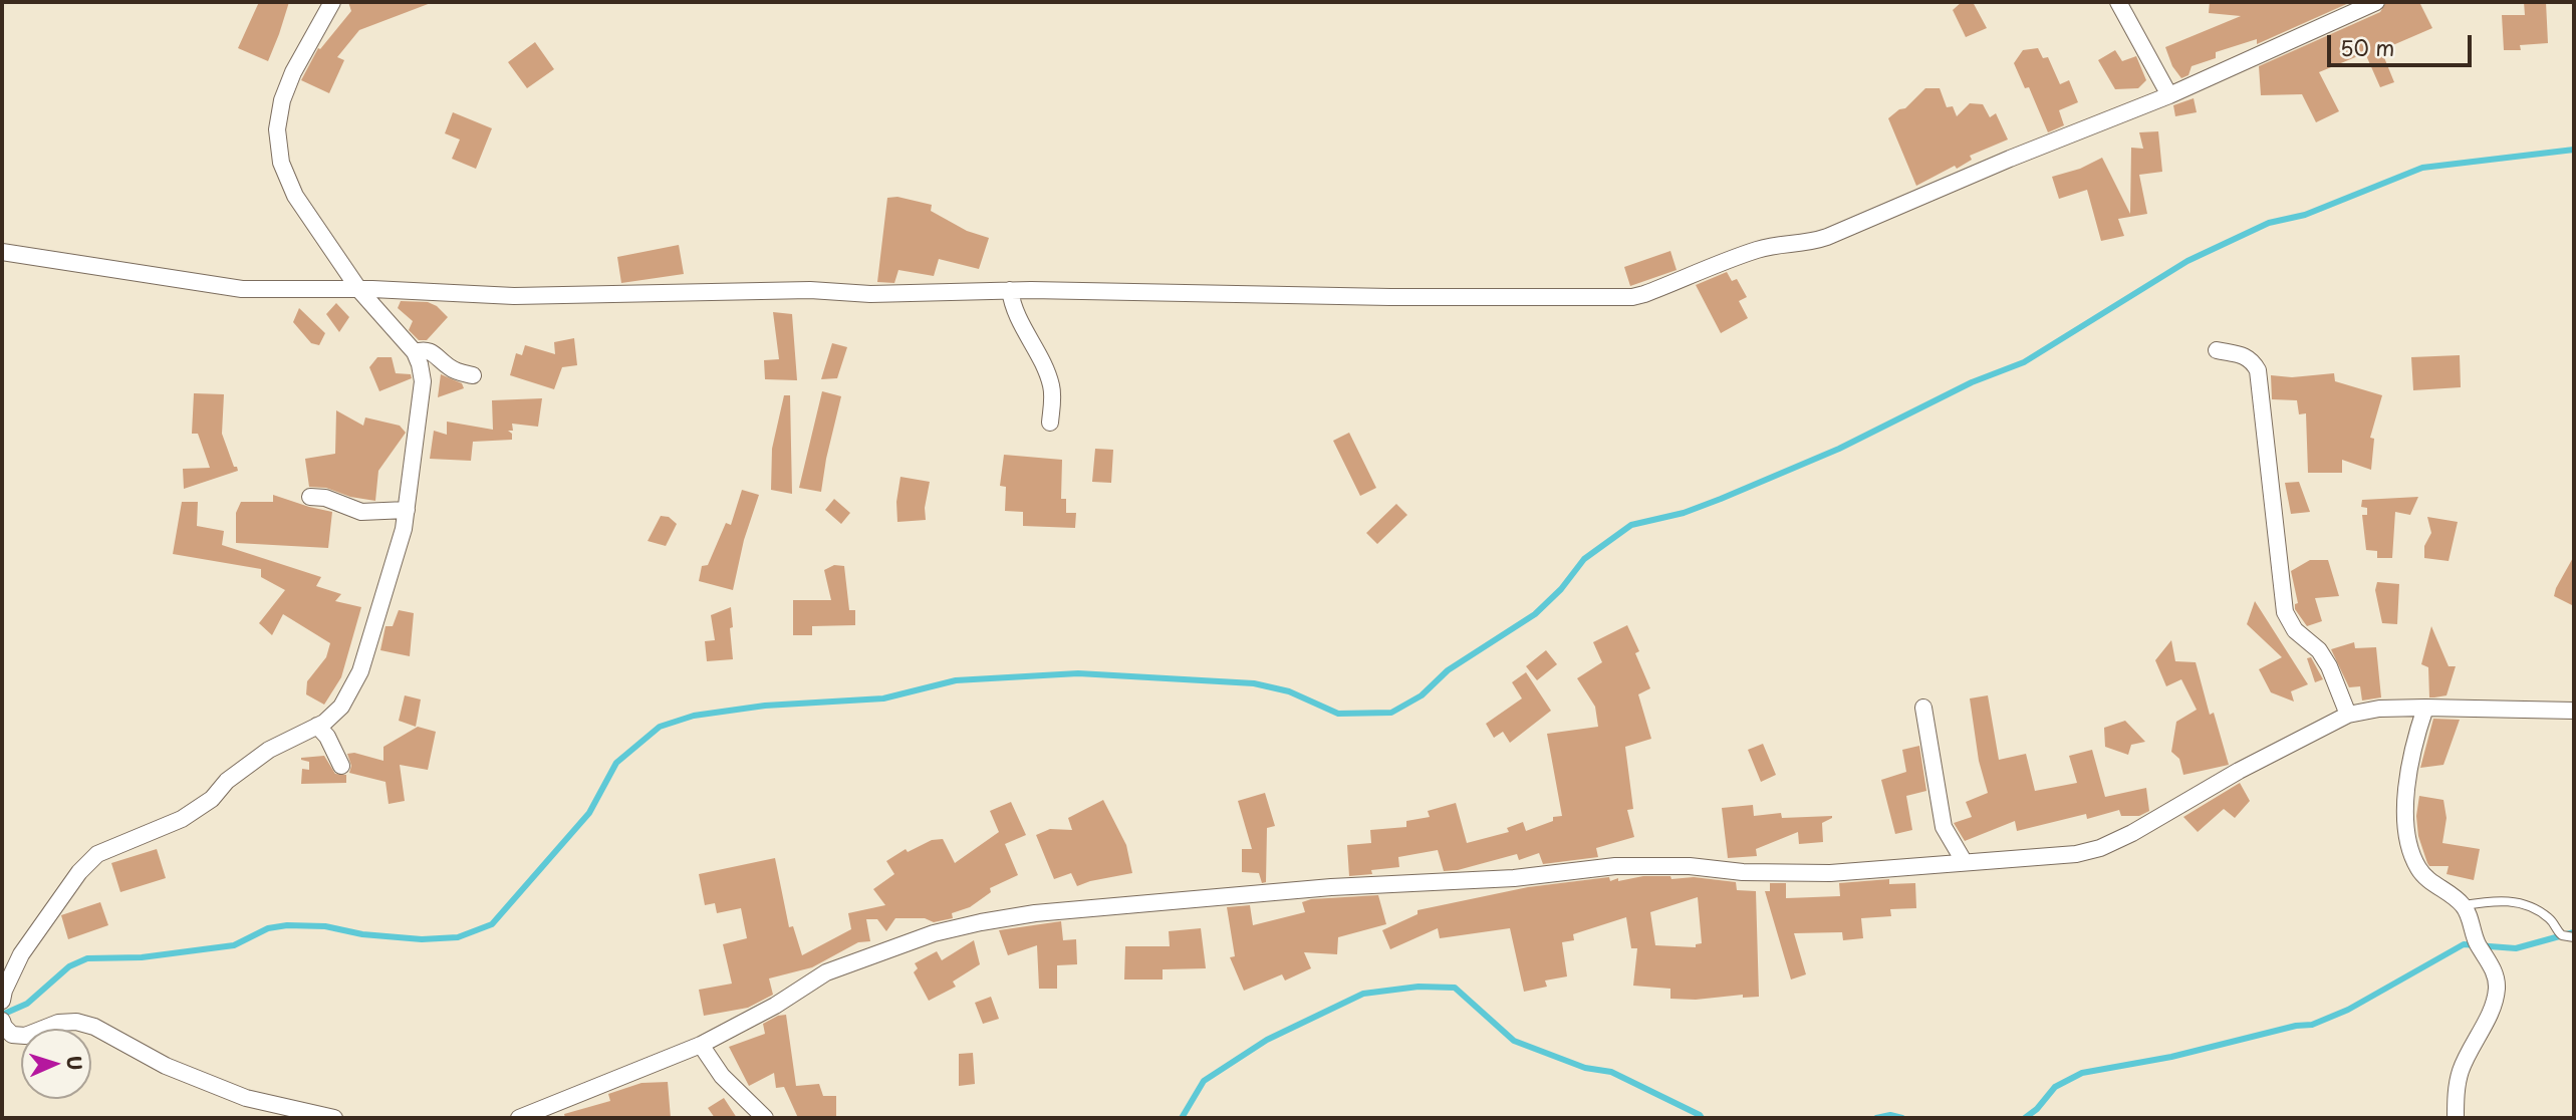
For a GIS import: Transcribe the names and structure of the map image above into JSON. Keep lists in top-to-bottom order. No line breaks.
{"scale_bar":"50 m","north":"right"}
